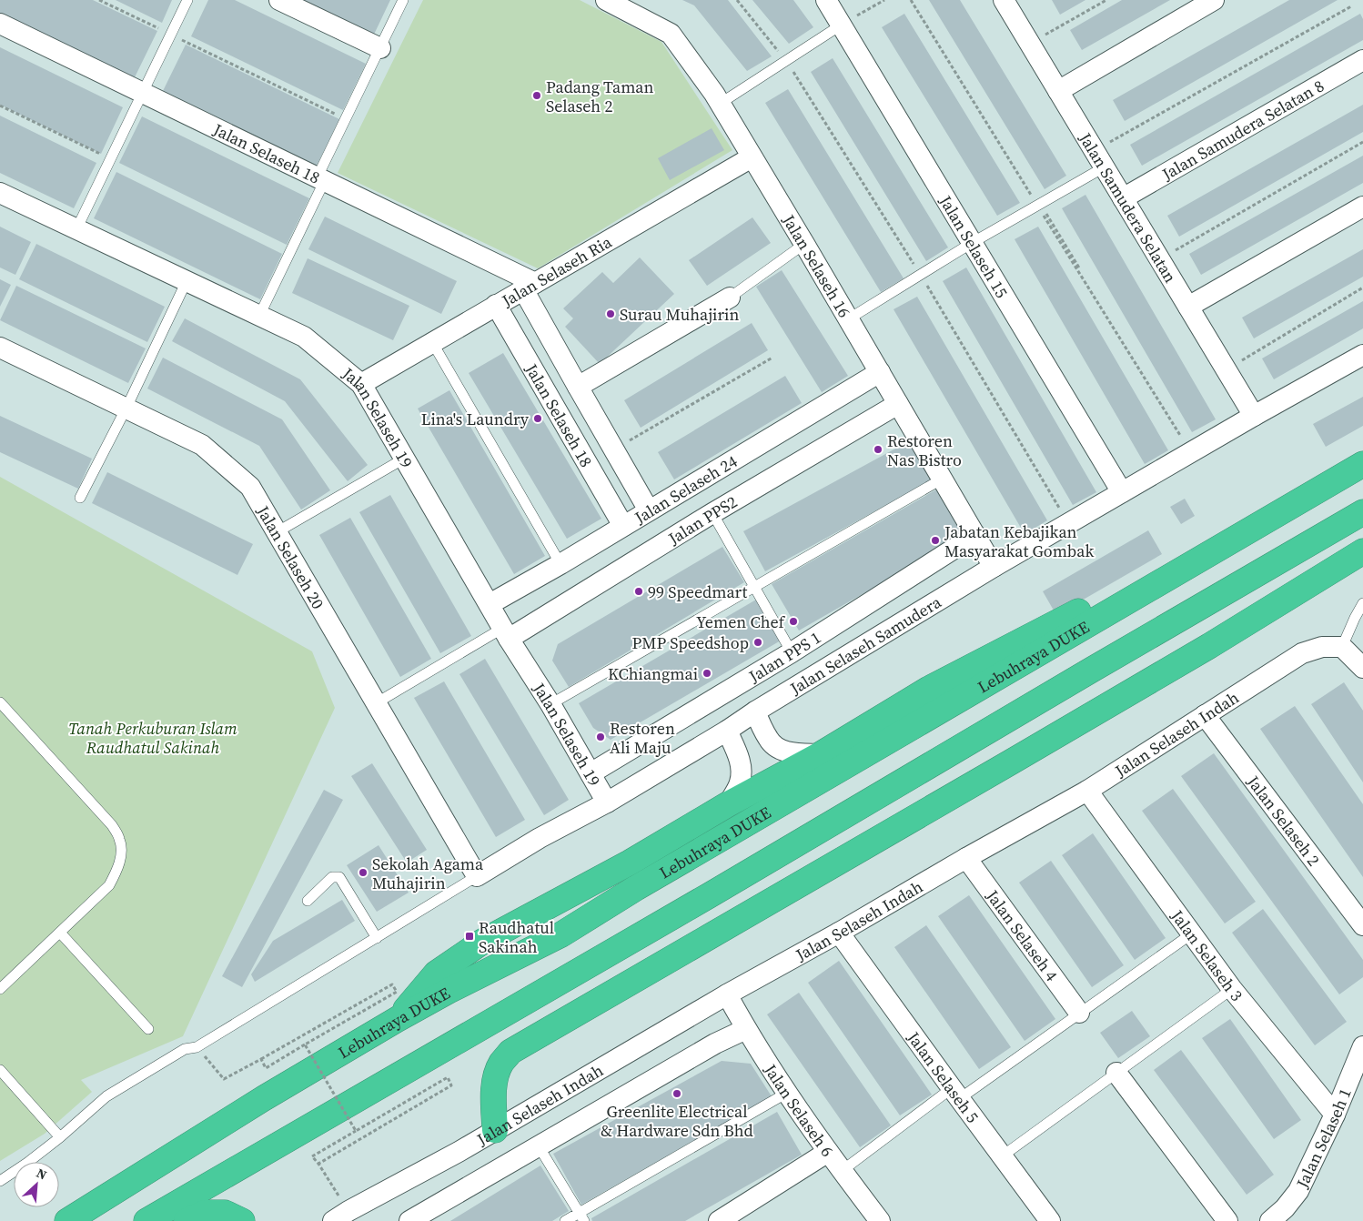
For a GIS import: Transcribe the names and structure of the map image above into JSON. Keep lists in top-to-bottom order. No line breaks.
{"streets":{"highway":["Lebuhraya DUKE"],"street":["Jalan Samudera Selatan 8","Jalan Selaseh 18","Jalan Samudera Selatan","Jalan Selaseh 15","Jalan Selaseh 16","Jalan Selaseh Ria","Jalan Selaseh 19","Jalan Selaseh 24","Jalan PPS2","Jalan Selaseh 20","Jalan Selaseh Samudera","Jalan PPS 1","Jalan Selaseh Indah","Jalan Selaseh 2","Jalan Selaseh 4","Jalan Selaseh 3","Jalan Selaseh 5","Jalan Selaseh 6","Jalan Selaseh 1"]},"crossings":[["Jalan Samudera Selatan 8","Jalan Samudera Selatan"],["Jalan Selaseh 18","Jalan Selaseh Ria"],["Jalan Selaseh 18","Jalan Selaseh 24"],["Jalan Samudera Selatan","Jalan Selaseh Samudera"],["Jalan Selaseh 15","Jalan Selaseh Samudera"],["Jalan Selaseh 16","Jalan Selaseh Ria"],["Jalan Selaseh 16","Jalan Selaseh 24"],["Jalan Selaseh 16","Jalan PPS2"],["Jalan Selaseh 16","Jalan Selaseh Samudera"],["Jalan Selaseh 16","Jalan PPS 1"],["Jalan Selaseh Ria","Jalan Selaseh 19"],["Jalan Selaseh 19","Jalan Selaseh 24"],["Jalan Selaseh 19","Jalan PPS2"],["Jalan Selaseh 19","Jalan Selaseh Samudera"],["Jalan Selaseh 19","Jalan PPS 1"],["Jalan Selaseh 20","Jalan Selaseh Samudera"],["Jalan Selaseh Indah","Jalan Selaseh 2"],["Jalan Selaseh Indah","Jalan Selaseh 4"],["Jalan Selaseh Indah","Jalan Selaseh 3"],["Jalan Selaseh Indah","Jalan Selaseh 5"],["Jalan Selaseh Indah","Jalan Selaseh 6"],["Jalan Selaseh 3","Jalan Selaseh 1"]],"parks":["Tanah Perkuburan Islam Raudhatul Sakinah"],"places":{"other":["Padang Taman Selaseh 2","Surau Muhajirin","Lina's Laundry","Restoren Nas Bistro","Jabatan Kebajikan Masyarakat Gombak","99 Speedmart","Yemen Chef","PMP Speedshop","KChiangmai","Restoren Ali Maju","Sekolah Agama Muhajirin","Greenlite Electrical & Hardware Sdn Bhd"],"transit":["Raudhatul Sakinah"]},"north":"top right"}
